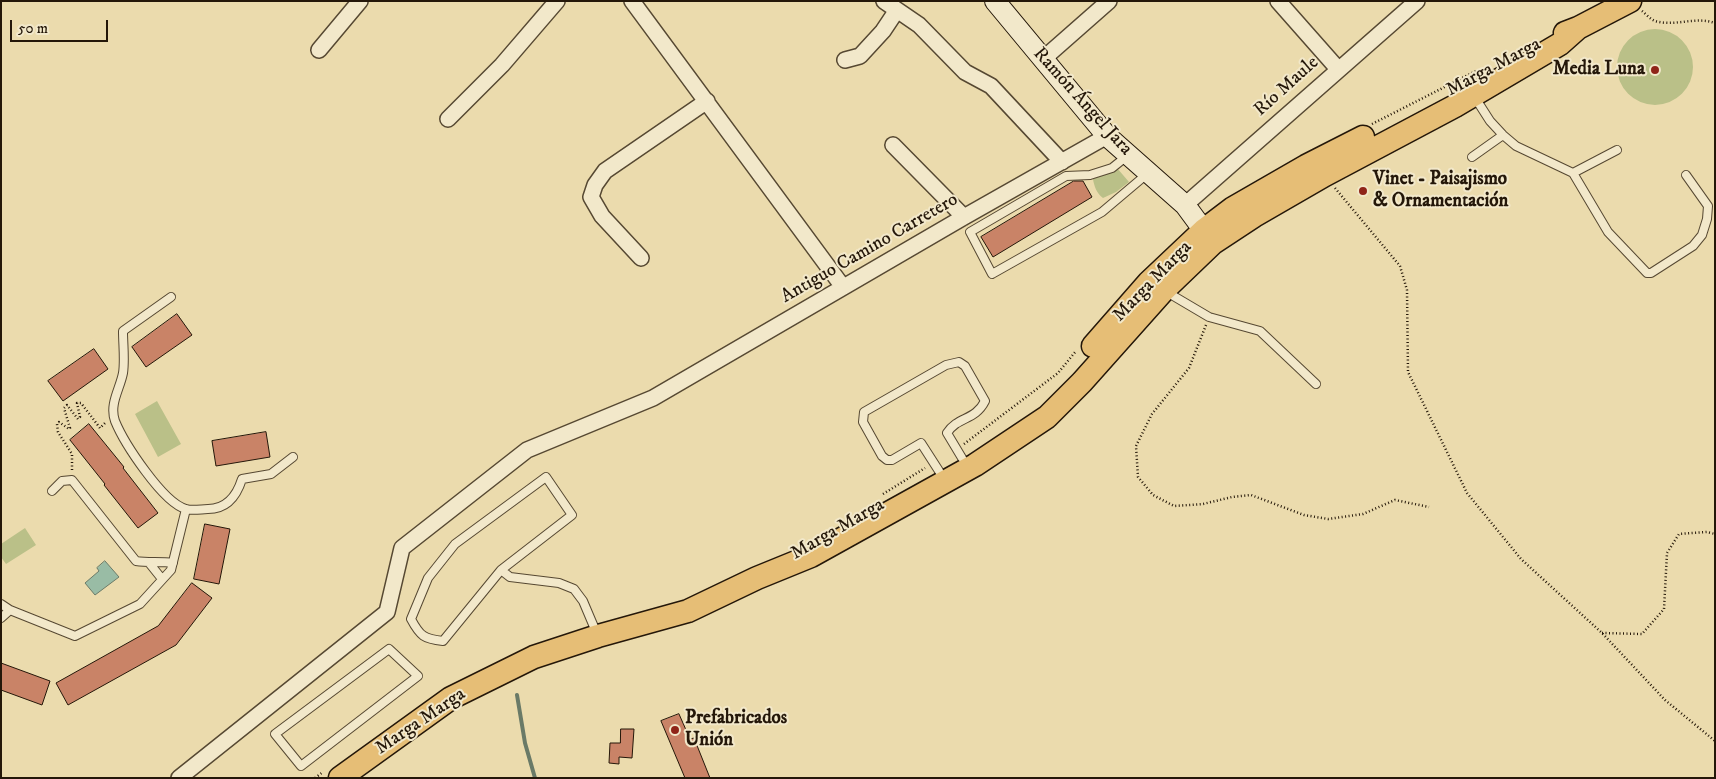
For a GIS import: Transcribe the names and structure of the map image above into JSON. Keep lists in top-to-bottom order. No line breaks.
{"streets":{"main road":["Marga Marga","Ramón Ángel Jara"],"street":["Río Maule","Antiguo Camino Carretero"]},"crossings":[["Marga Marga","Ramón Ángel Jara"],["Río Maule","Ramón Ángel Jara"],["Ramón Ángel Jara","Antiguo Camino Carretero"]],"places":["Media Luna","Vinet - Paisajismo & Ornamentación","Prefabricados Unión"],"scale_bar":"50 m"}
